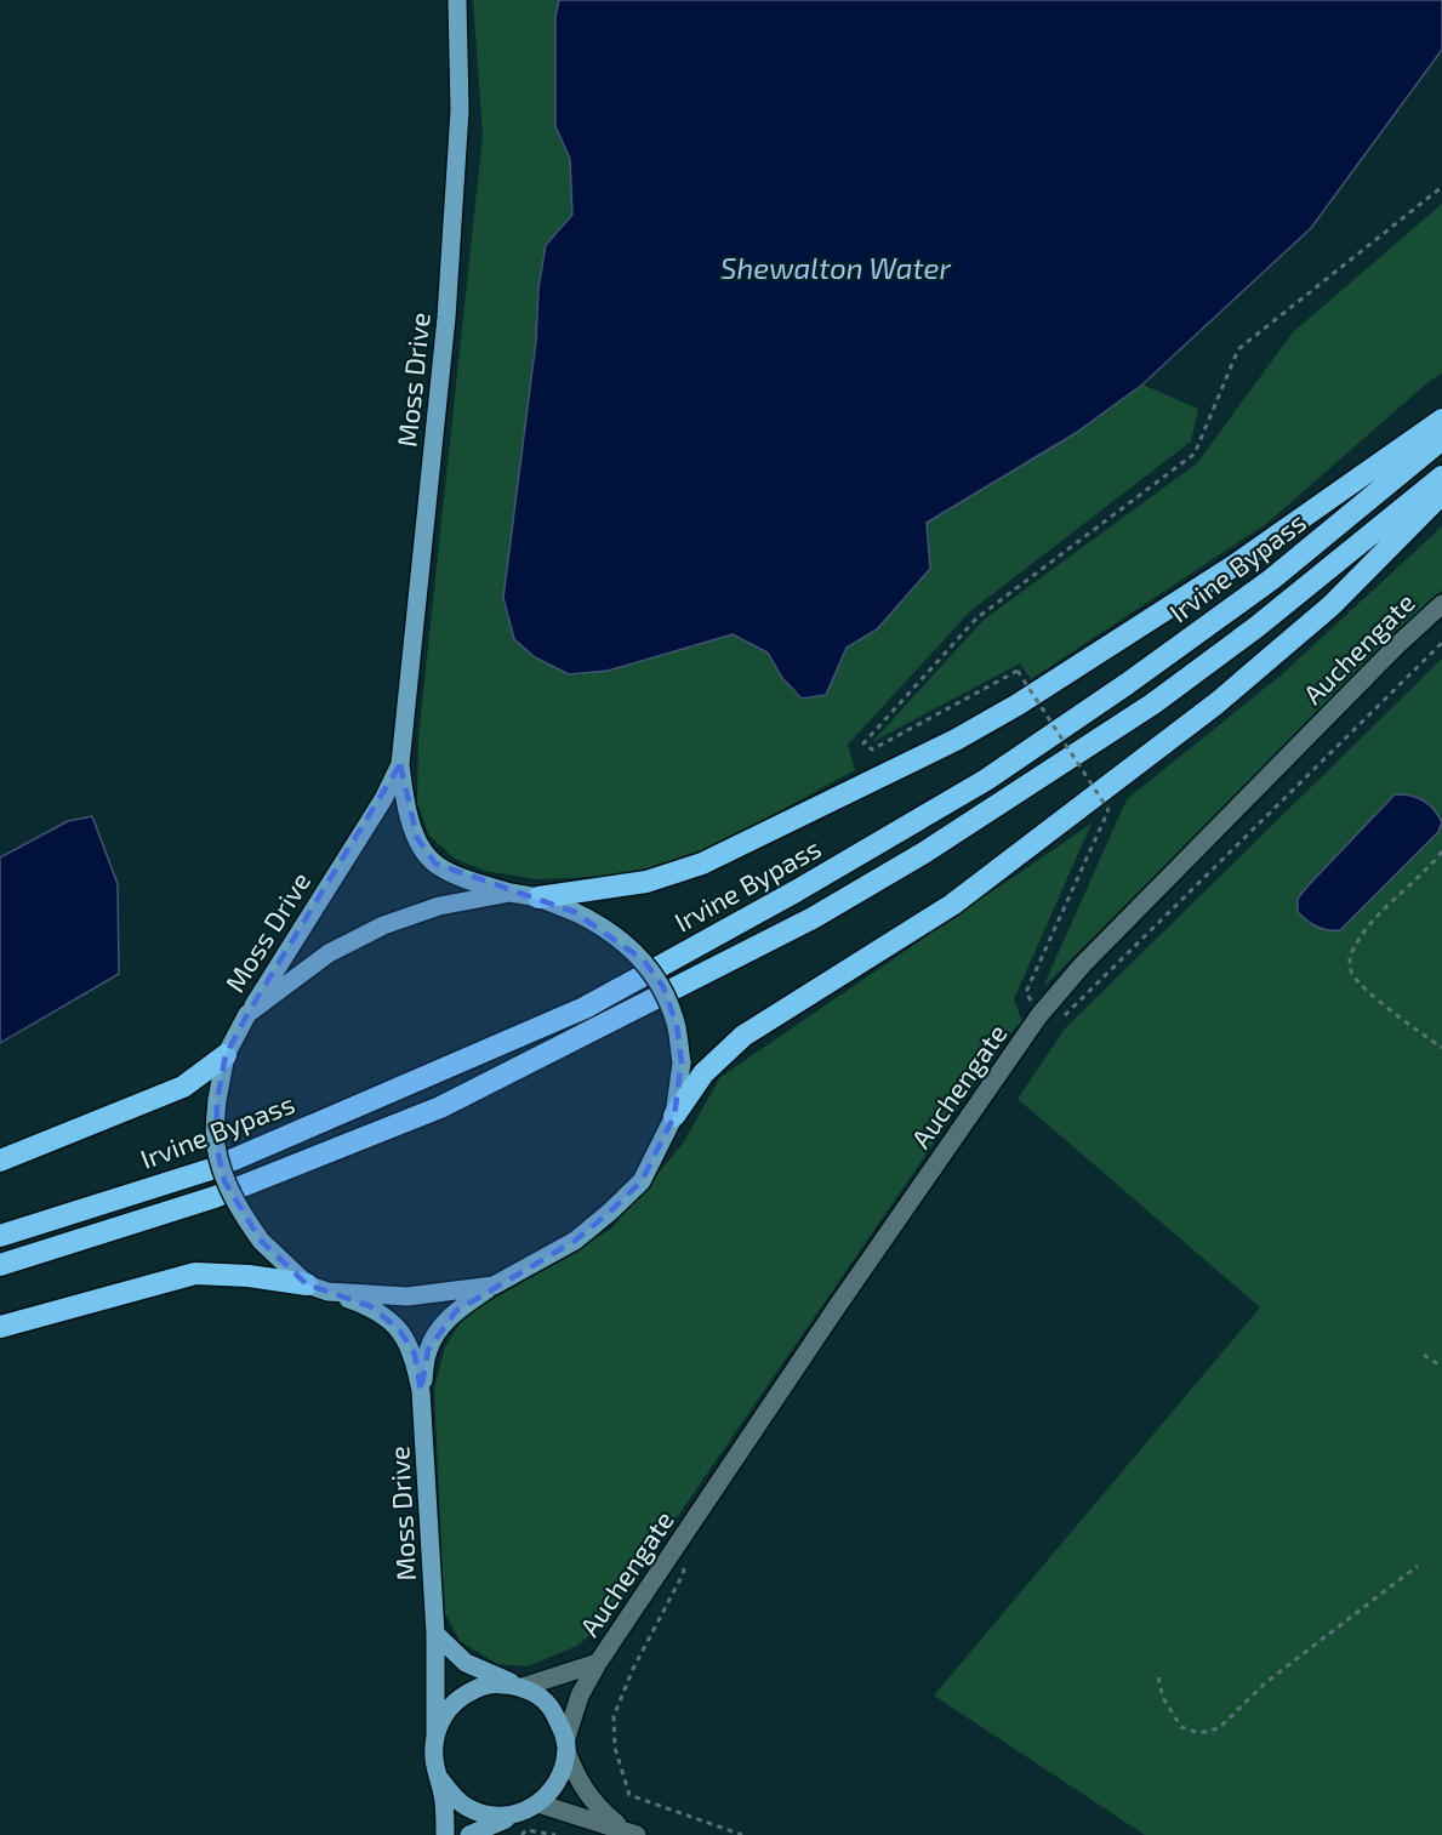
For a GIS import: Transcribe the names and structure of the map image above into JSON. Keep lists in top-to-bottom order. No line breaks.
{"streets":{"highway":["Irvine Bypass"],"main road":["Moss Drive"],"street":["Auchengate"]},"crossings":[["Moss Drive","Auchengate"]],"water":["Shewalton Water"]}
